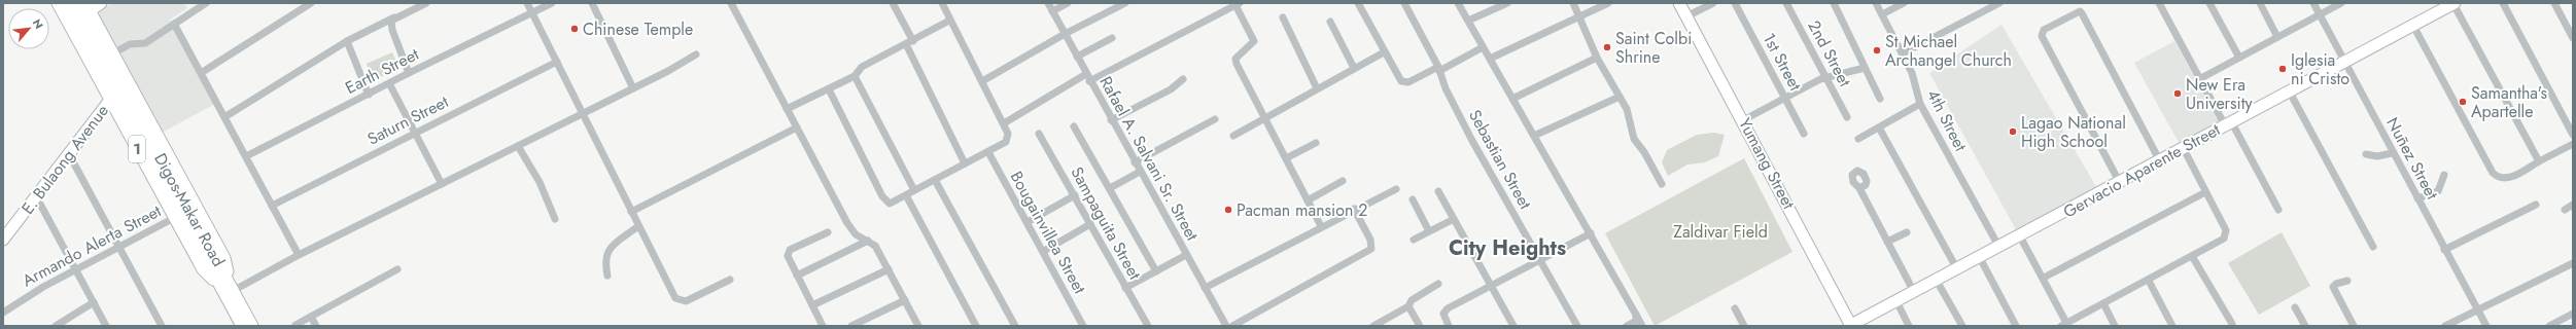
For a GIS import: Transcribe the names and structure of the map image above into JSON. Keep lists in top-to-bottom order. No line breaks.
{"streets":{"main road":["1","E. Bulaong Avenue","Yumang Street","Gervacio Aparente Street","Digos-Makar Road"],"street":["2nd Street","1st Street","Earth Street","Saturn Street","4th Street","Rafael A. Salvani Sr. Street","Nuñez Street","Sebastian Street","Sampaguita Street","Bougainvillea Street","Armando Alerta Street"]},"crossings":[["4th Street","Gervacio Aparente Street"],["Nuñez Street","Gervacio Aparente Street"],["E. Bulaong Avenue","Digos-Makar Road"],["Yumang Street","Gervacio Aparente Street"],["Digos-Makar Road","Armando Alerta Street"]],"districts":["City Heights"],"parks":["Zaldivar Field"],"places":["Chinese Temple","Saint Colbi Shrine","St Michael Archangel Church","Iglesia ni Cristo","New Era University","Samantha's Apartelle","Lagao National High School","Pacman mansion 2"],"north":"top right"}
